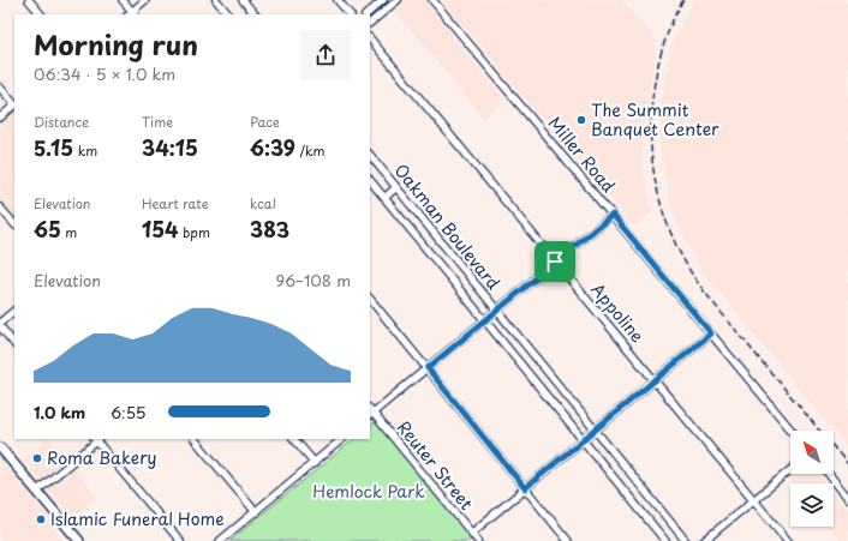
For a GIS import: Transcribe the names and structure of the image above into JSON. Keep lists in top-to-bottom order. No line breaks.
{"streets":{"street":["Miller Road","Oakman Boulevard","Appoline","Reuter Street"]},"parks":["Hemlock Park"],"places":["The Summit Banquet Center","Roma Bakery","Islamic Funeral Home"],"north":"top left","page":{"heading":["Morning run","06:34 · 5 × 1.0 km"],"stats":[["Distance","5.15 km"],["Time","34:15"],["Pace","6:39 /km"],["Elevation","65 m"],["Heart rate","154 bpm"],["kcal","383"]],"chart":["Elevation","96–108 m"],"list":[{"name":"1.0 km","note":"6:55"}]}}
